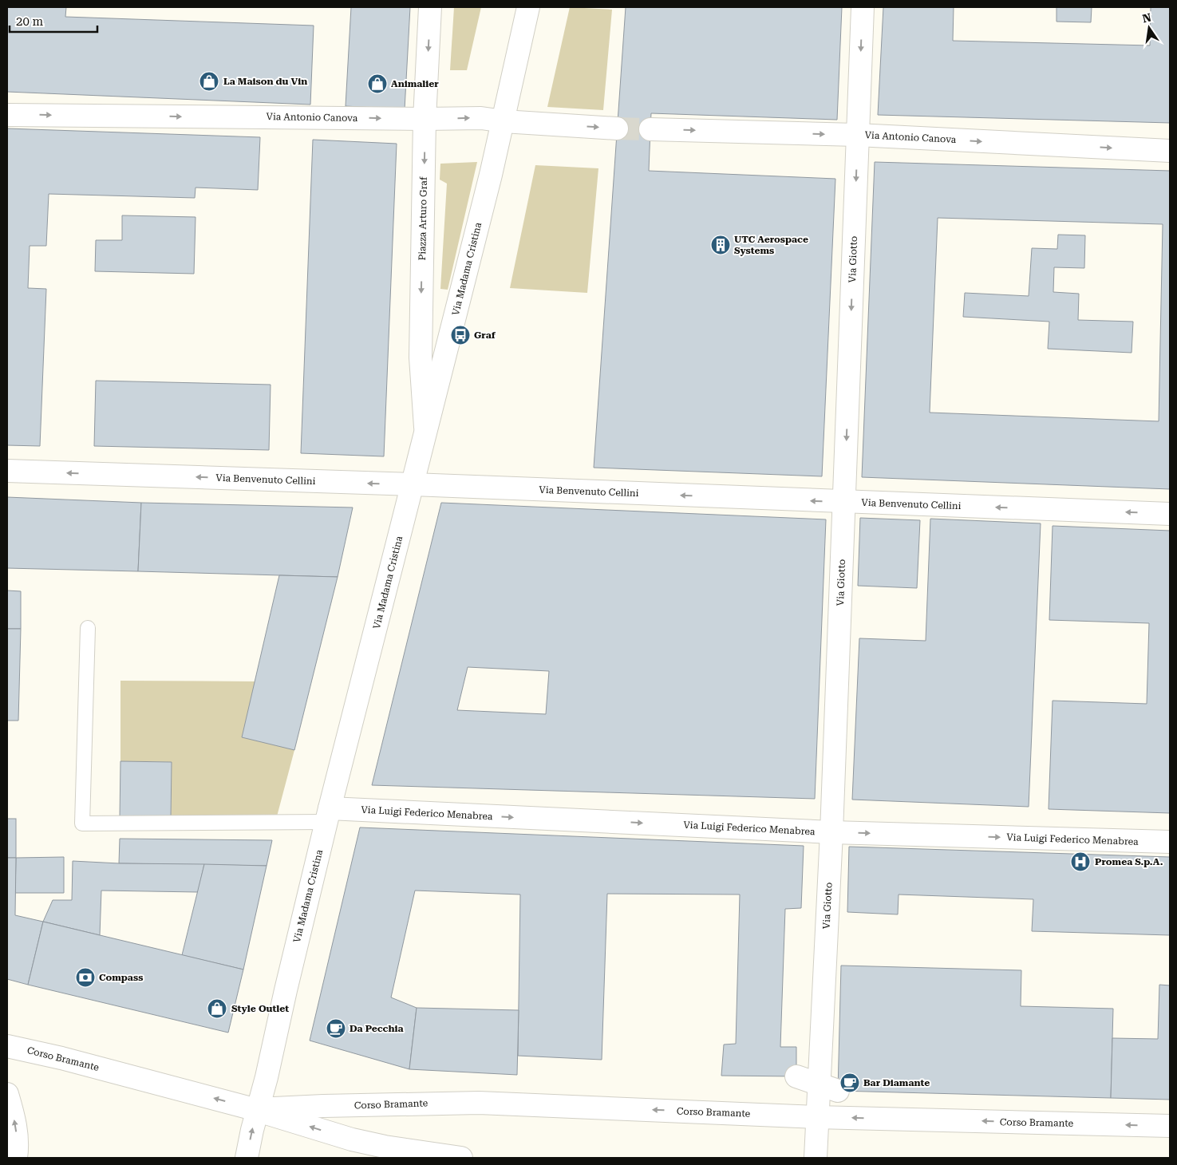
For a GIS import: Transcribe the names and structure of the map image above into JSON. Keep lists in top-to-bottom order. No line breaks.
{"streets":{"street":["Via Antonio Canova","Piazza Arturo Graf","Via Giotto","Via Madama Cristina","Via Benvenuto Cellini","Via Luigi Federico Menabrea","Corso Bramante"]},"crossings":[["Via Antonio Canova","Piazza Arturo Graf"],["Via Antonio Canova","Via Giotto"],["Via Antonio Canova","Via Madama Cristina"],["Piazza Arturo Graf","Via Madama Cristina"],["Via Giotto","Via Benvenuto Cellini"],["Via Giotto","Via Luigi Federico Menabrea"],["Via Giotto","Corso Bramante"],["Via Madama Cristina","Via Benvenuto Cellini"],["Via Madama Cristina","Via Luigi Federico Menabrea"],["Via Madama Cristina","Corso Bramante"]],"one_way":["Via Antonio Canova","Piazza Arturo Graf","Via Giotto","Via Benvenuto Cellini","Via Luigi Federico Menabrea","Corso Bramante"],"places":{"shop":["La Maison du Vin","Animalier","Style Outlet"],"building":["UTC Aerospace Systems"],"bus stop":["Graf"],"hospital":["Promea S.p.A."],"bank":["Compass"],"cafe":["Da Pecchia","Bar Diamante"]},"scale_bar":"20 m","north":"top"}
